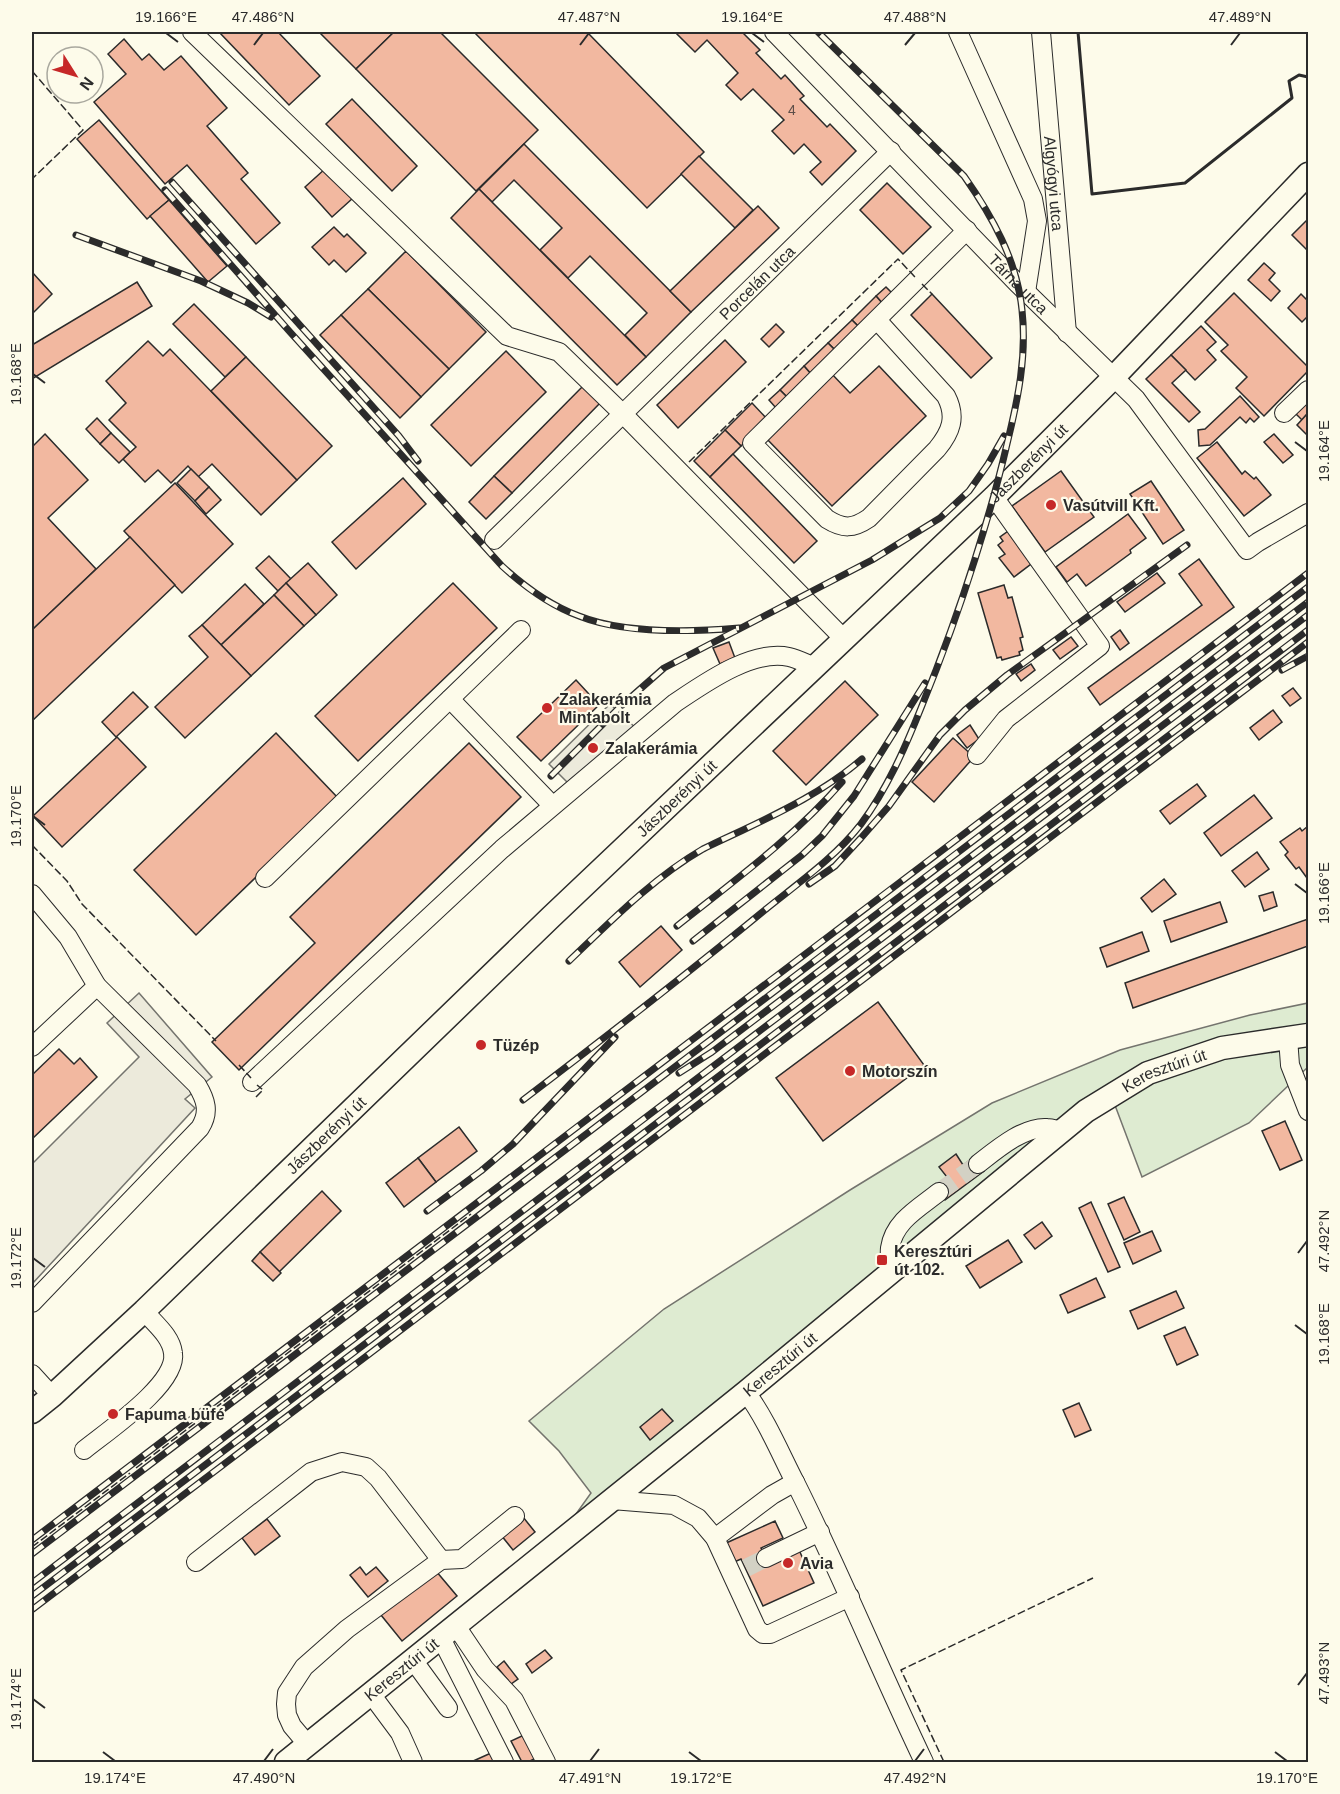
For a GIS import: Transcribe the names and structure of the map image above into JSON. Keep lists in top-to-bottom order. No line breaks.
{"streets":{"main road":["Jászberényi út","Keresztúri út"],"street":["Algyógyi utca","Porcelán utca","Tárna utca"]},"crossings":[["Algyógyi utca","Tárna utca"],["Porcelán utca","Tárna utca"],["Tárna utca","Jászberényi út"]],"places":{"other":["Vasútvill Kft.","Zalakerámia Mintabolt","Zalakerámia","Tüzép","Motorszín","Fapuma büfé","Avia"],"transit":["Keresztúri út 102."]},"house_numbers":["4"],"north":"bottom right","coordinates":["19.166°E","47.486°N","47.487°N","19.164°E","47.488°N","47.489°N","19.168°E","19.170°E","47.492°N","19.172°E","47.493°N","19.174°E","47.490°N","47.491°N"]}
